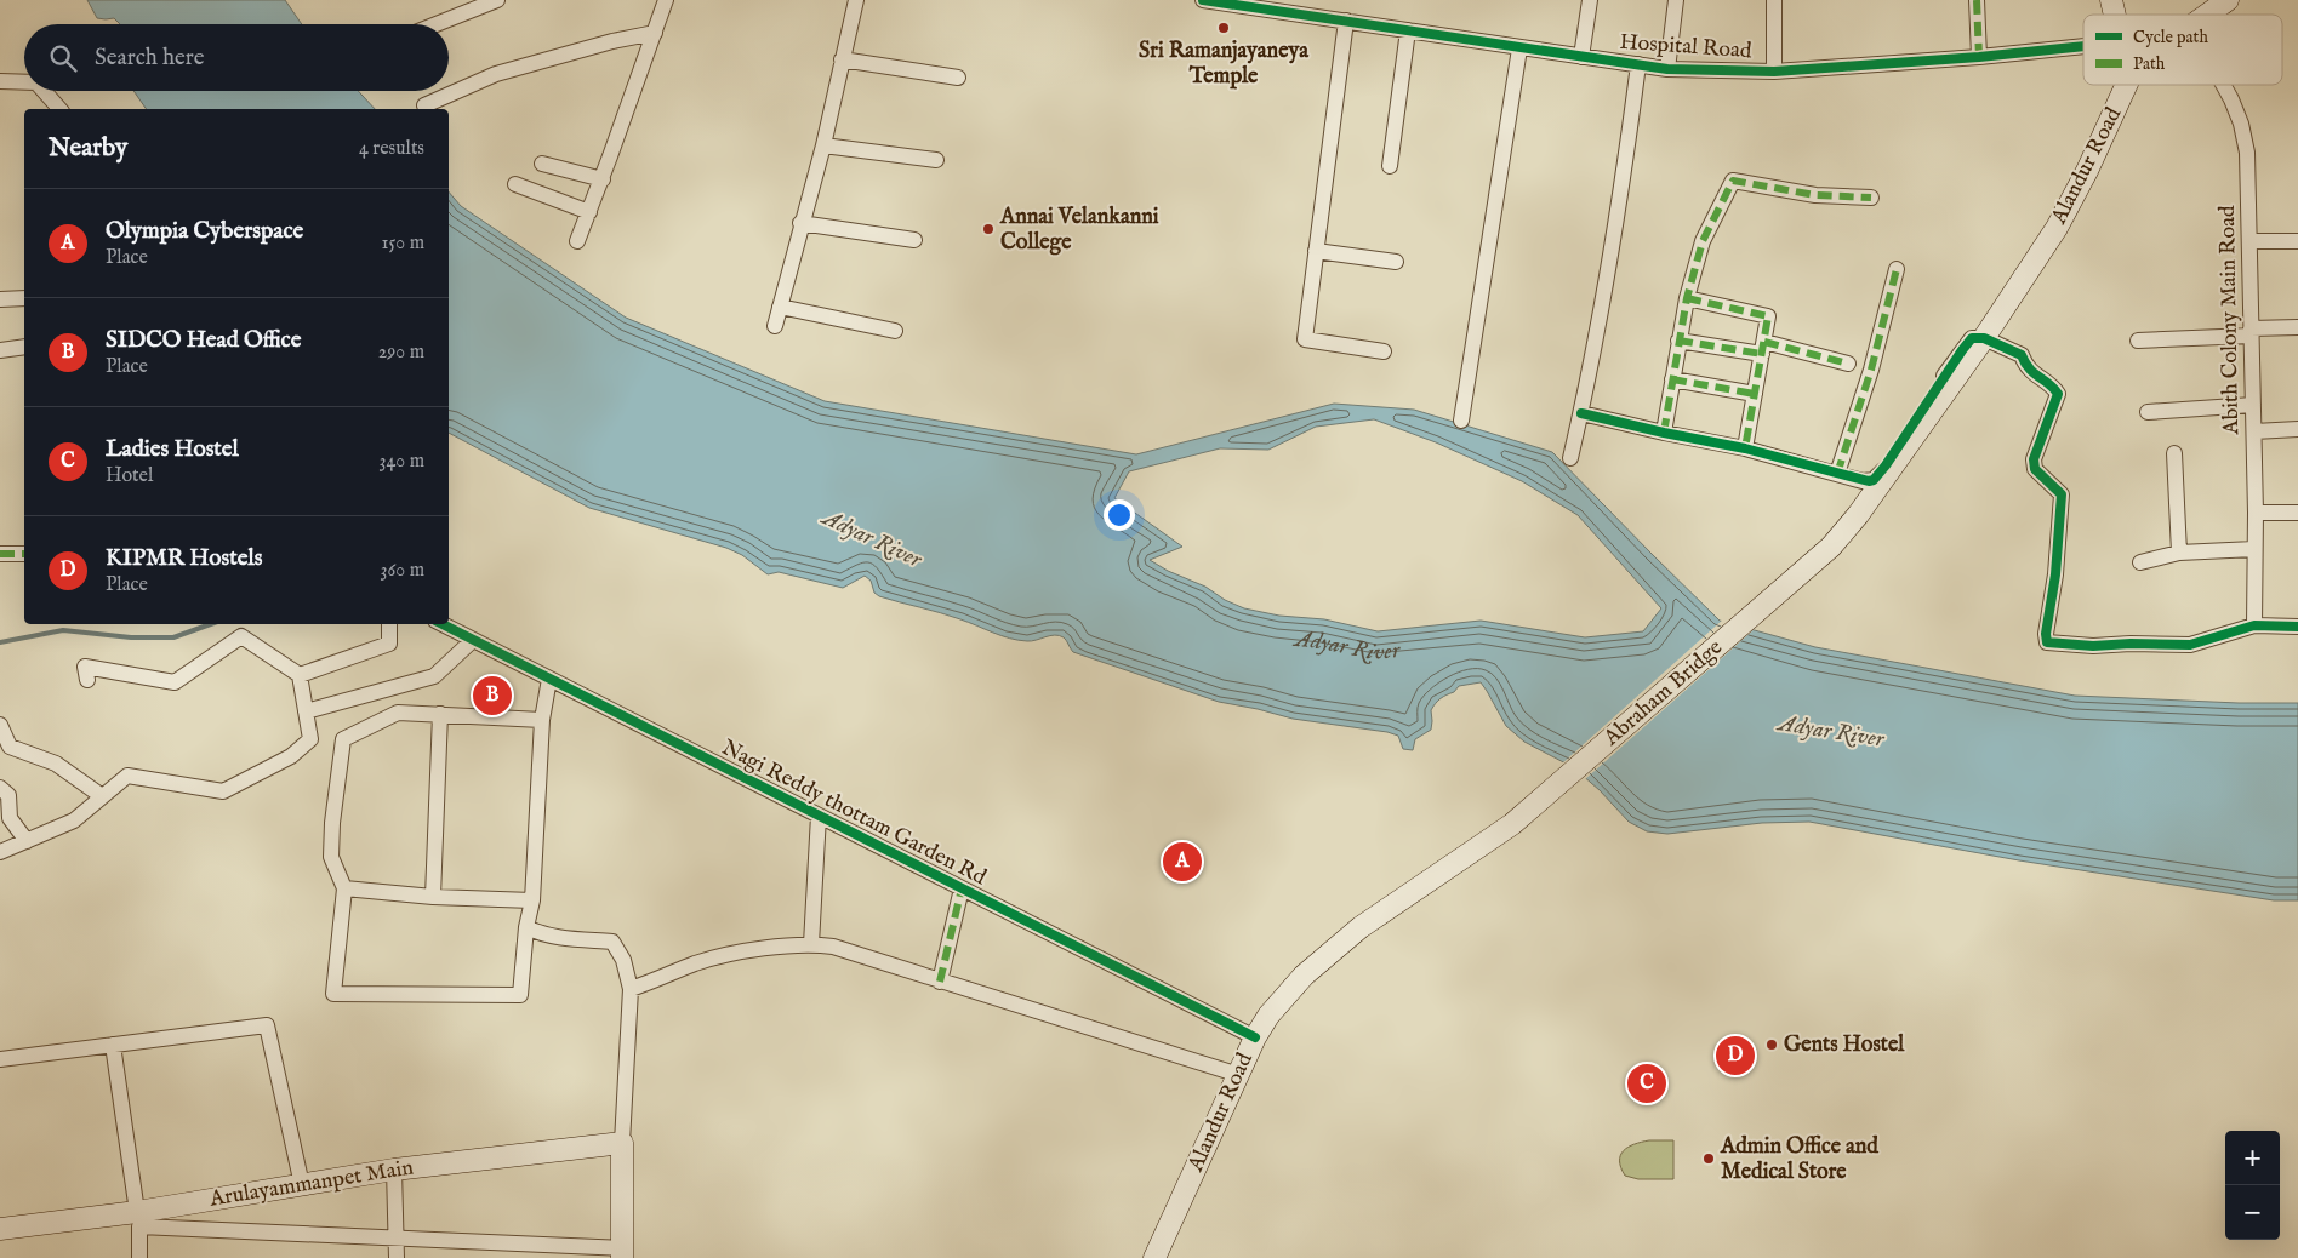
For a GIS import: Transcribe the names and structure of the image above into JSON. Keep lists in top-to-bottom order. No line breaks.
{"streets":{"main road":["Alandur Road","Abraham Bridge","Arulayammanpet Main"],"street":["Hospital Road","Abith Colony Main Road","Nagi Reddy thottam Garden Rd"]},"crossings":[["Alandur Road","Abraham Bridge"],["Alandur Road","Nagi Reddy thottam Garden Rd"]],"water":["Adyar River"],"places":["Sri Ramanjayaneya Temple","Annai Velankanni College","Gents Hostel","Admin Office and Medical Store"],"legend":["Cycle path","Path"],"page":{"search":"Search here","heading":["Nearby","4 results"],"list":[{"mark":"A","name":"Olympia Cyberspace","note":"Place","value":"150 m"},{"mark":"B","name":"SIDCO Head Office","note":"Place","value":"290 m"},{"mark":"C","name":"Ladies Hostel","note":"Hotel","value":"340 m"},{"mark":"D","name":"KIPMR Hostels","note":"Place","value":"360 m"}],"pins":["B","A","D","C"],"map_buttons":["+","−"]}}
